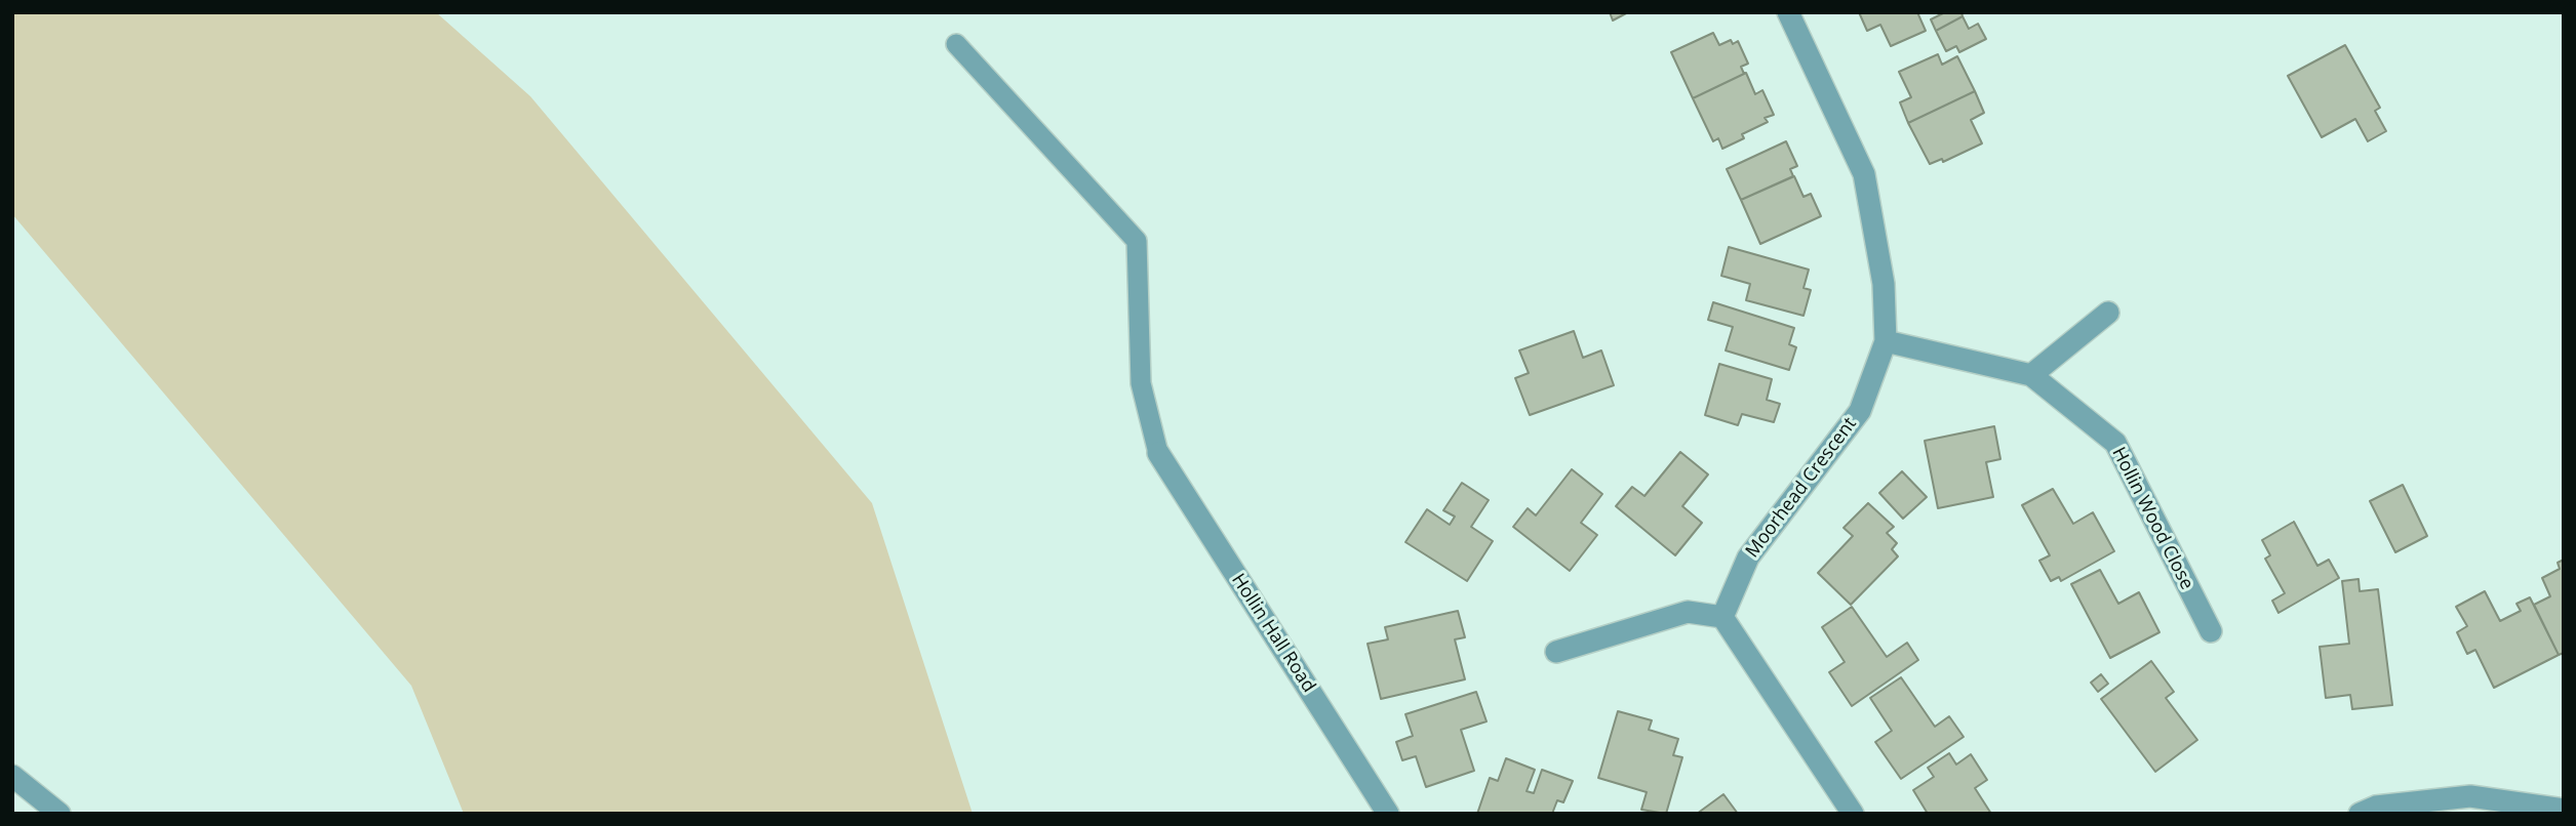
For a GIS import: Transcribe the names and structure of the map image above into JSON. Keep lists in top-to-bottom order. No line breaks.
{"streets":{"street":["Moorhead Crescent","Hollin Wood Close","Hollin Hall Road"]},"crossings":[["Moorhead Crescent","Hollin Wood Close"]]}
